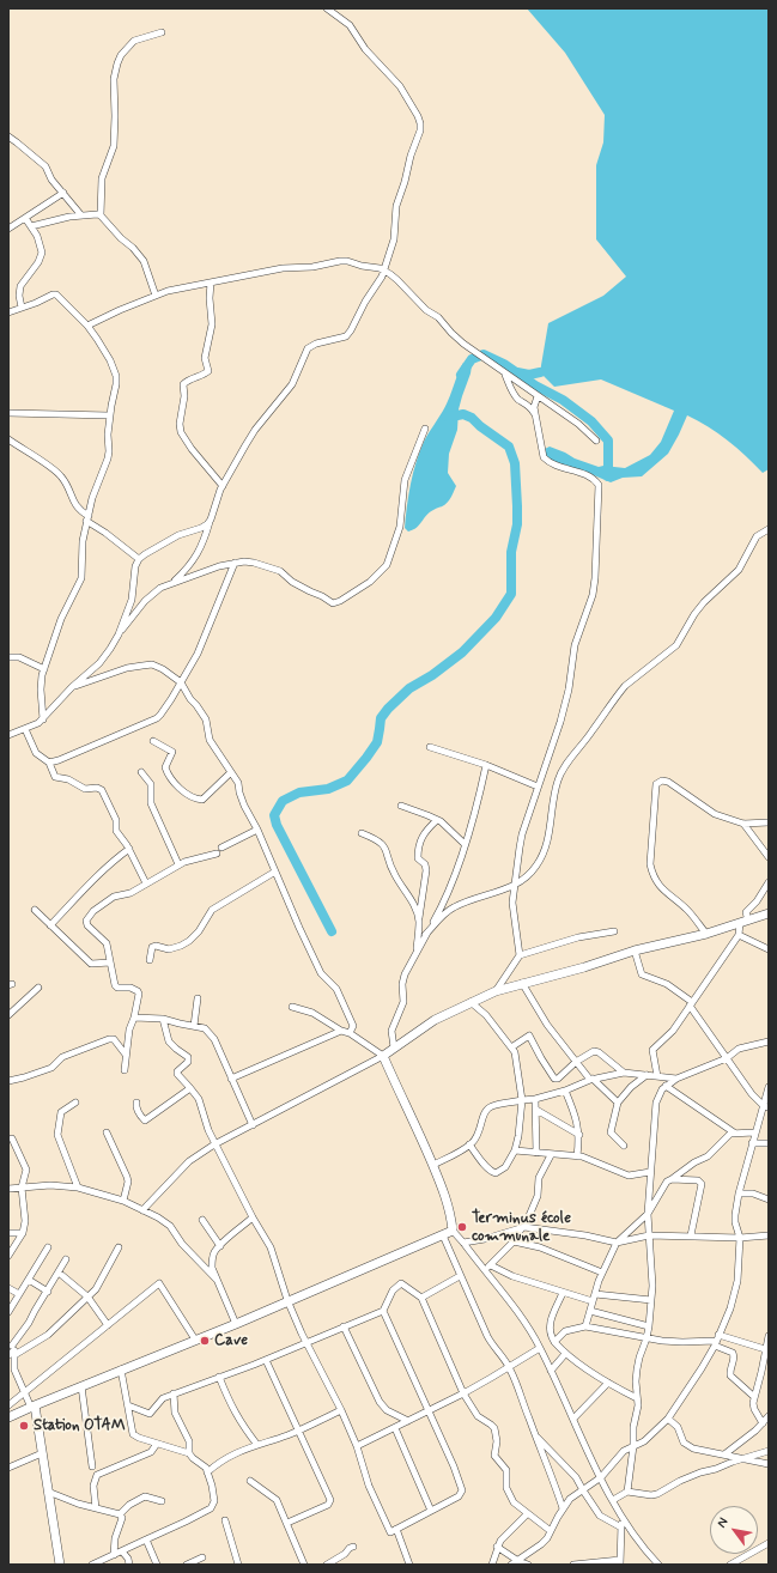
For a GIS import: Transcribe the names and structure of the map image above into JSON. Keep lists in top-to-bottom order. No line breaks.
{"places":["Terminus école communale","Cave","Station OTAM"],"north":"top left"}
